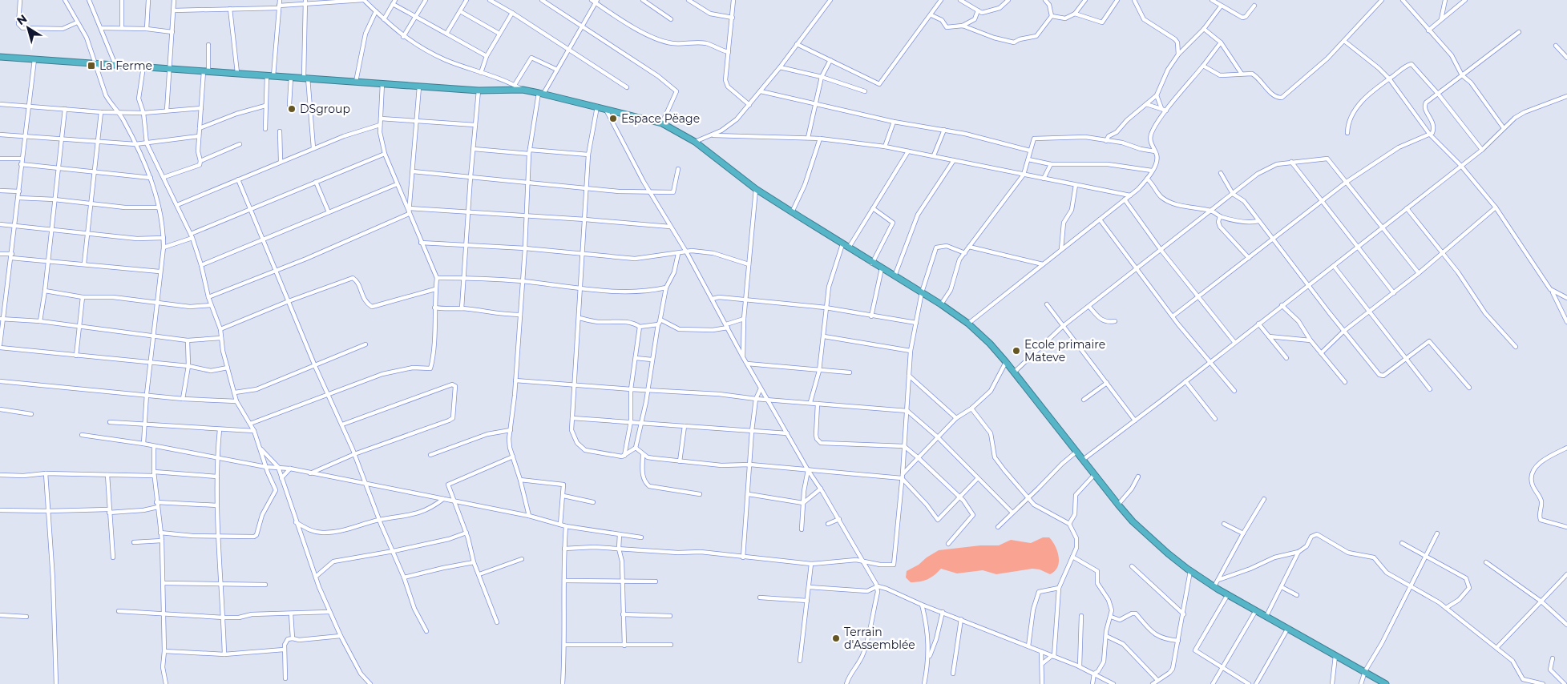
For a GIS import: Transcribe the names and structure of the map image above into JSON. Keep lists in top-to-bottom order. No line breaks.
{"places":{"transit":["La Ferme"],"other":["DSgroup","Espace Pëage","Ecole primaire Mateve","Terrain d'Assemblée"]},"north":"top left"}
